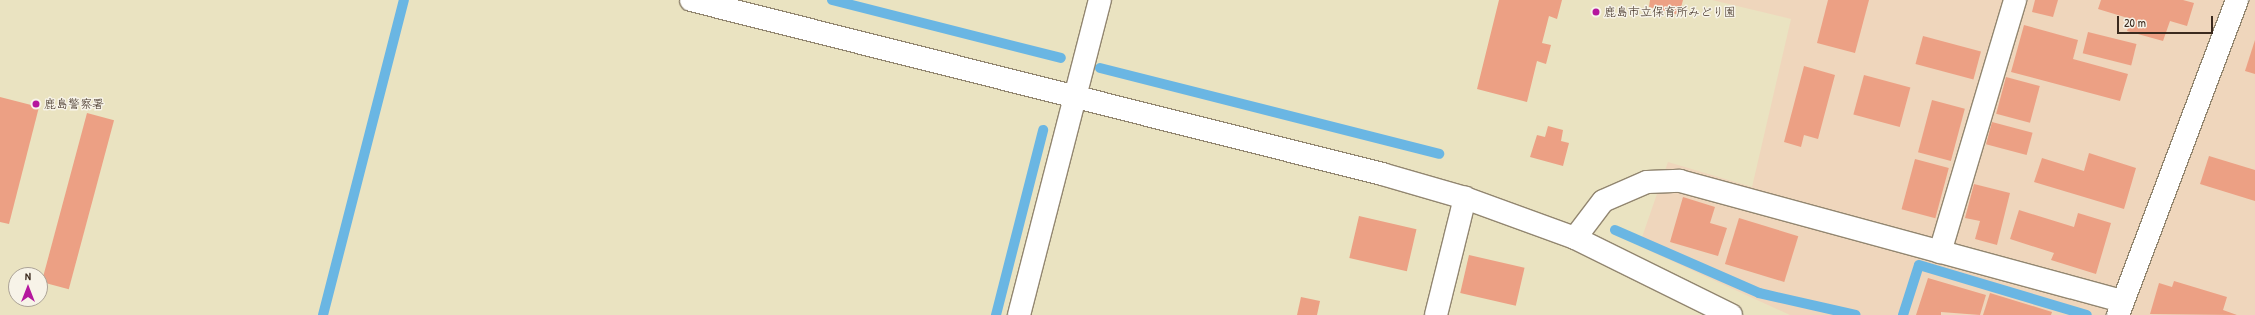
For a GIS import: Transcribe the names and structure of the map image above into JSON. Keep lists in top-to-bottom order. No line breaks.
{"places":["鹿島市立保育所みどり園","鹿島警察署"],"scale_bar":"20 m","north":"top"}
